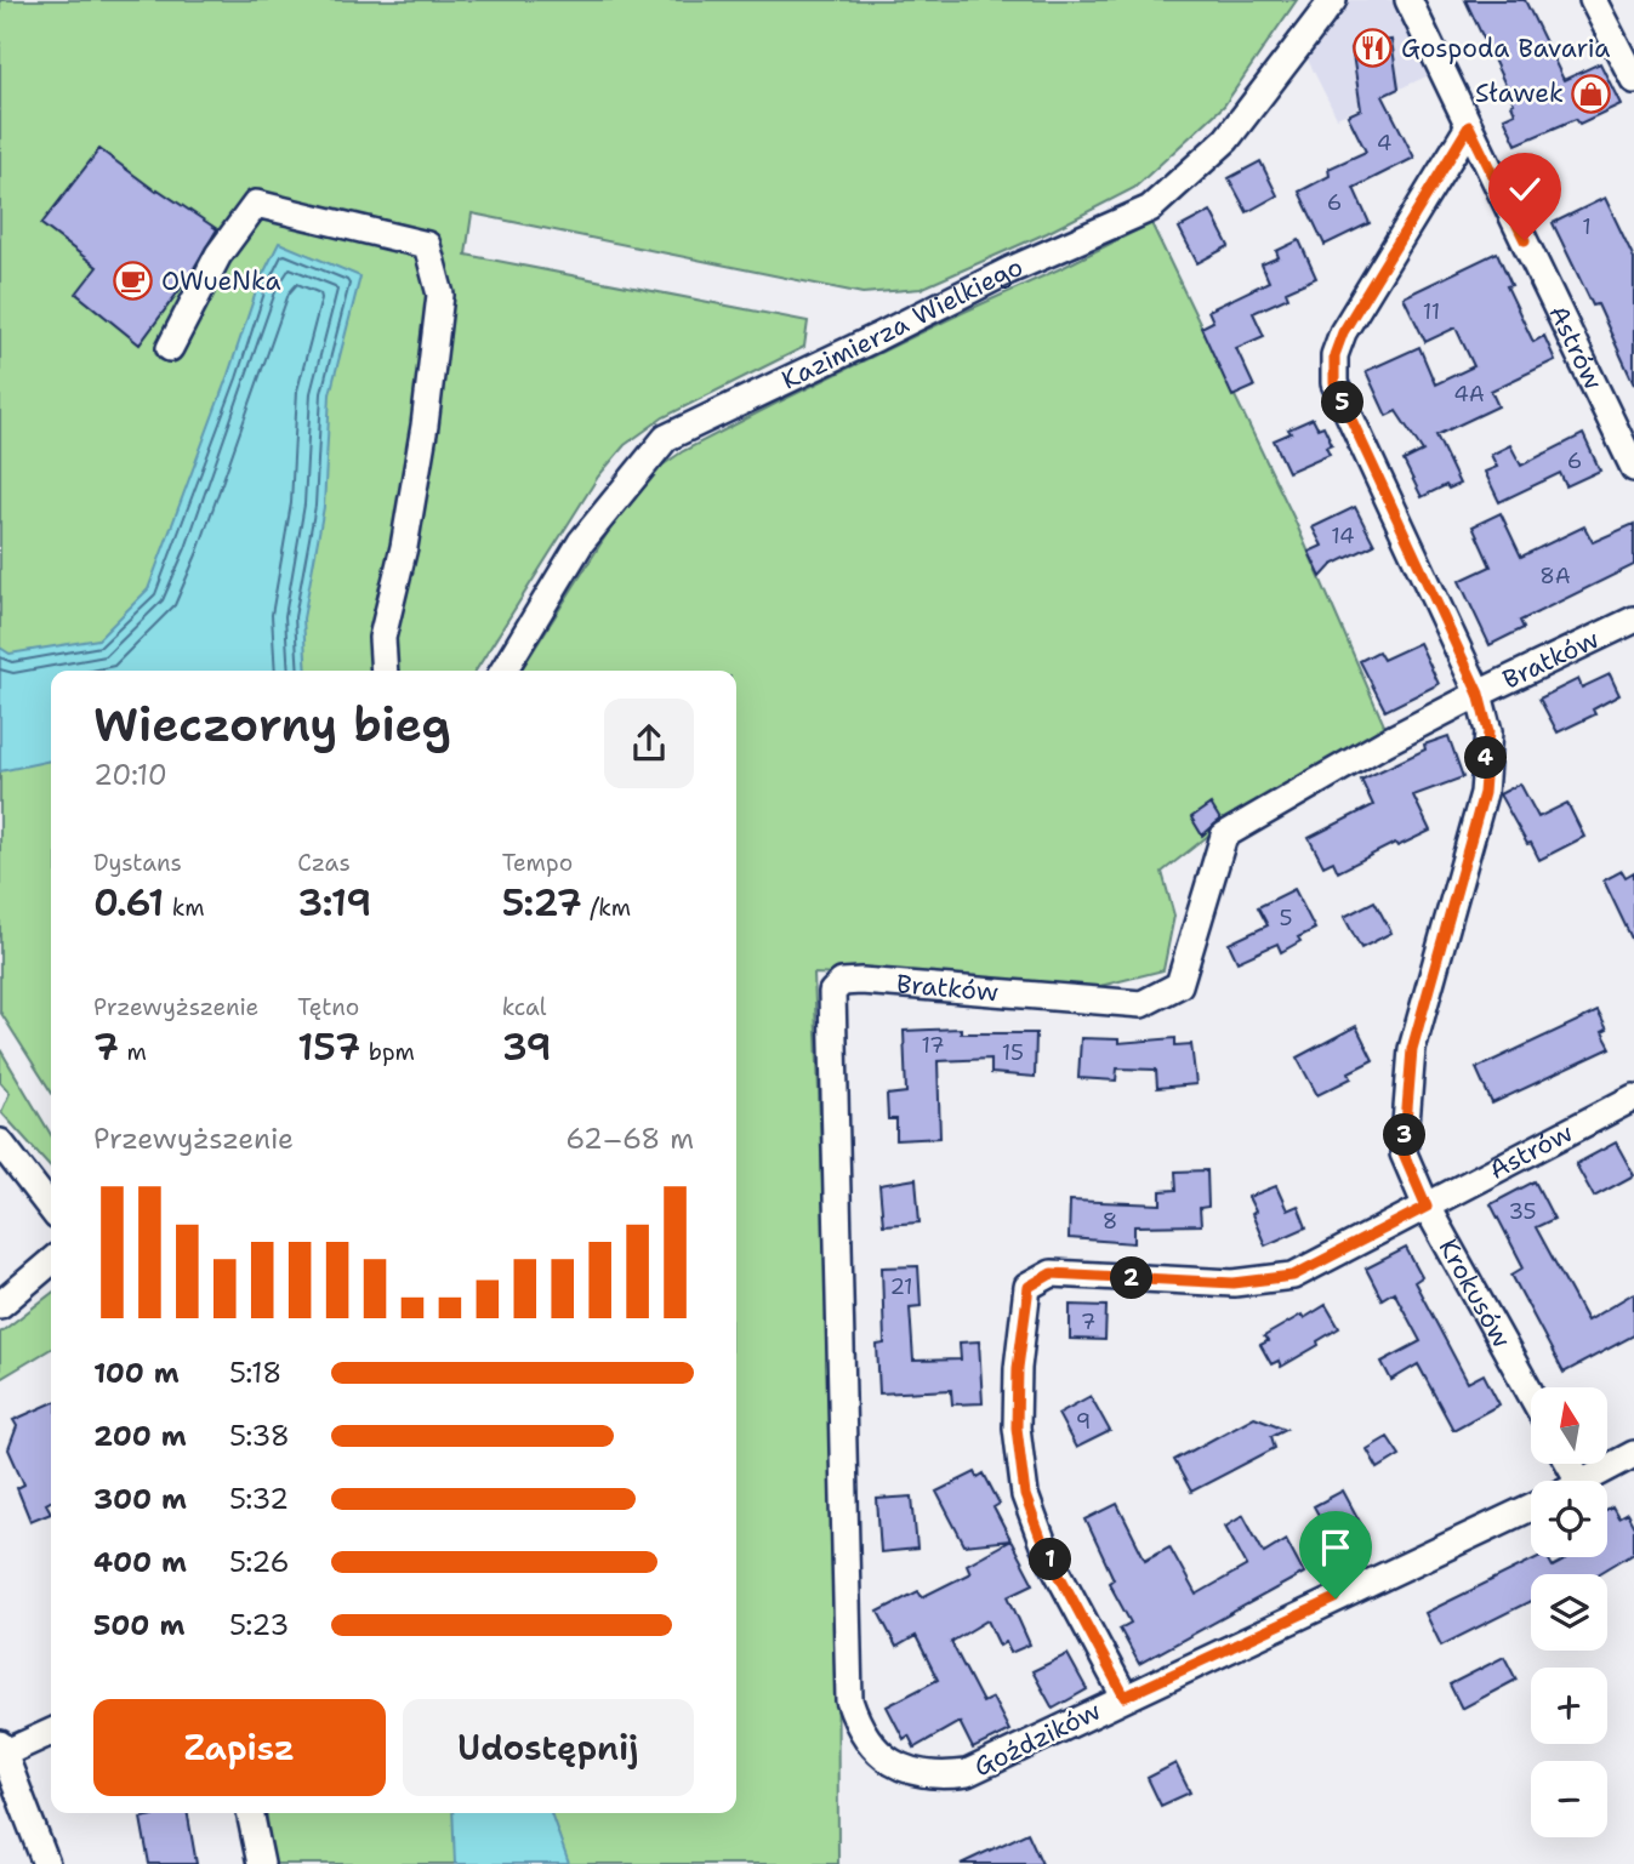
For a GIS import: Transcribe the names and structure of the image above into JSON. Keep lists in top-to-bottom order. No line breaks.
{"streets":{"street":["Kazimierza Wielkiego","Astrów","Bratków","Krokusów","Goździków"]},"crossings":[["Astrów","Krokusów"],["Astrów","Goździków"],["Bratków","Krokusów"],["Bratków","Goździków"]],"places":{"restaurant":["Gospoda Bavaria"],"shop":["Sławek"],"cafe":["OWueNka"]},"house_numbers":["4","6","1","11","4A","6","14","8A","5","17","15","35","8","21","7","9"],"north":"top","page":{"pins":["5","4","3","2","1"],"heading":["Wieczorny bieg","20:10"],"stats":[["Dystans","0.61 km"],["Czas","3:19"],["Tempo","5:27 /km"],["Przewyższenie","7 m"],["Tętno","157 bpm"],["kcal","39"]],"chart":["Przewyższenie","62–68 m"],"list":[{"name":"100 m","note":"5:18"},{"name":"200 m","note":"5:38"},{"name":"300 m","note":"5:32"},{"name":"400 m","note":"5:26"},{"name":"500 m","note":"5:23"}],"map_buttons":["+","−"],"buttons":["Zapisz","Udostępnij"]}}
